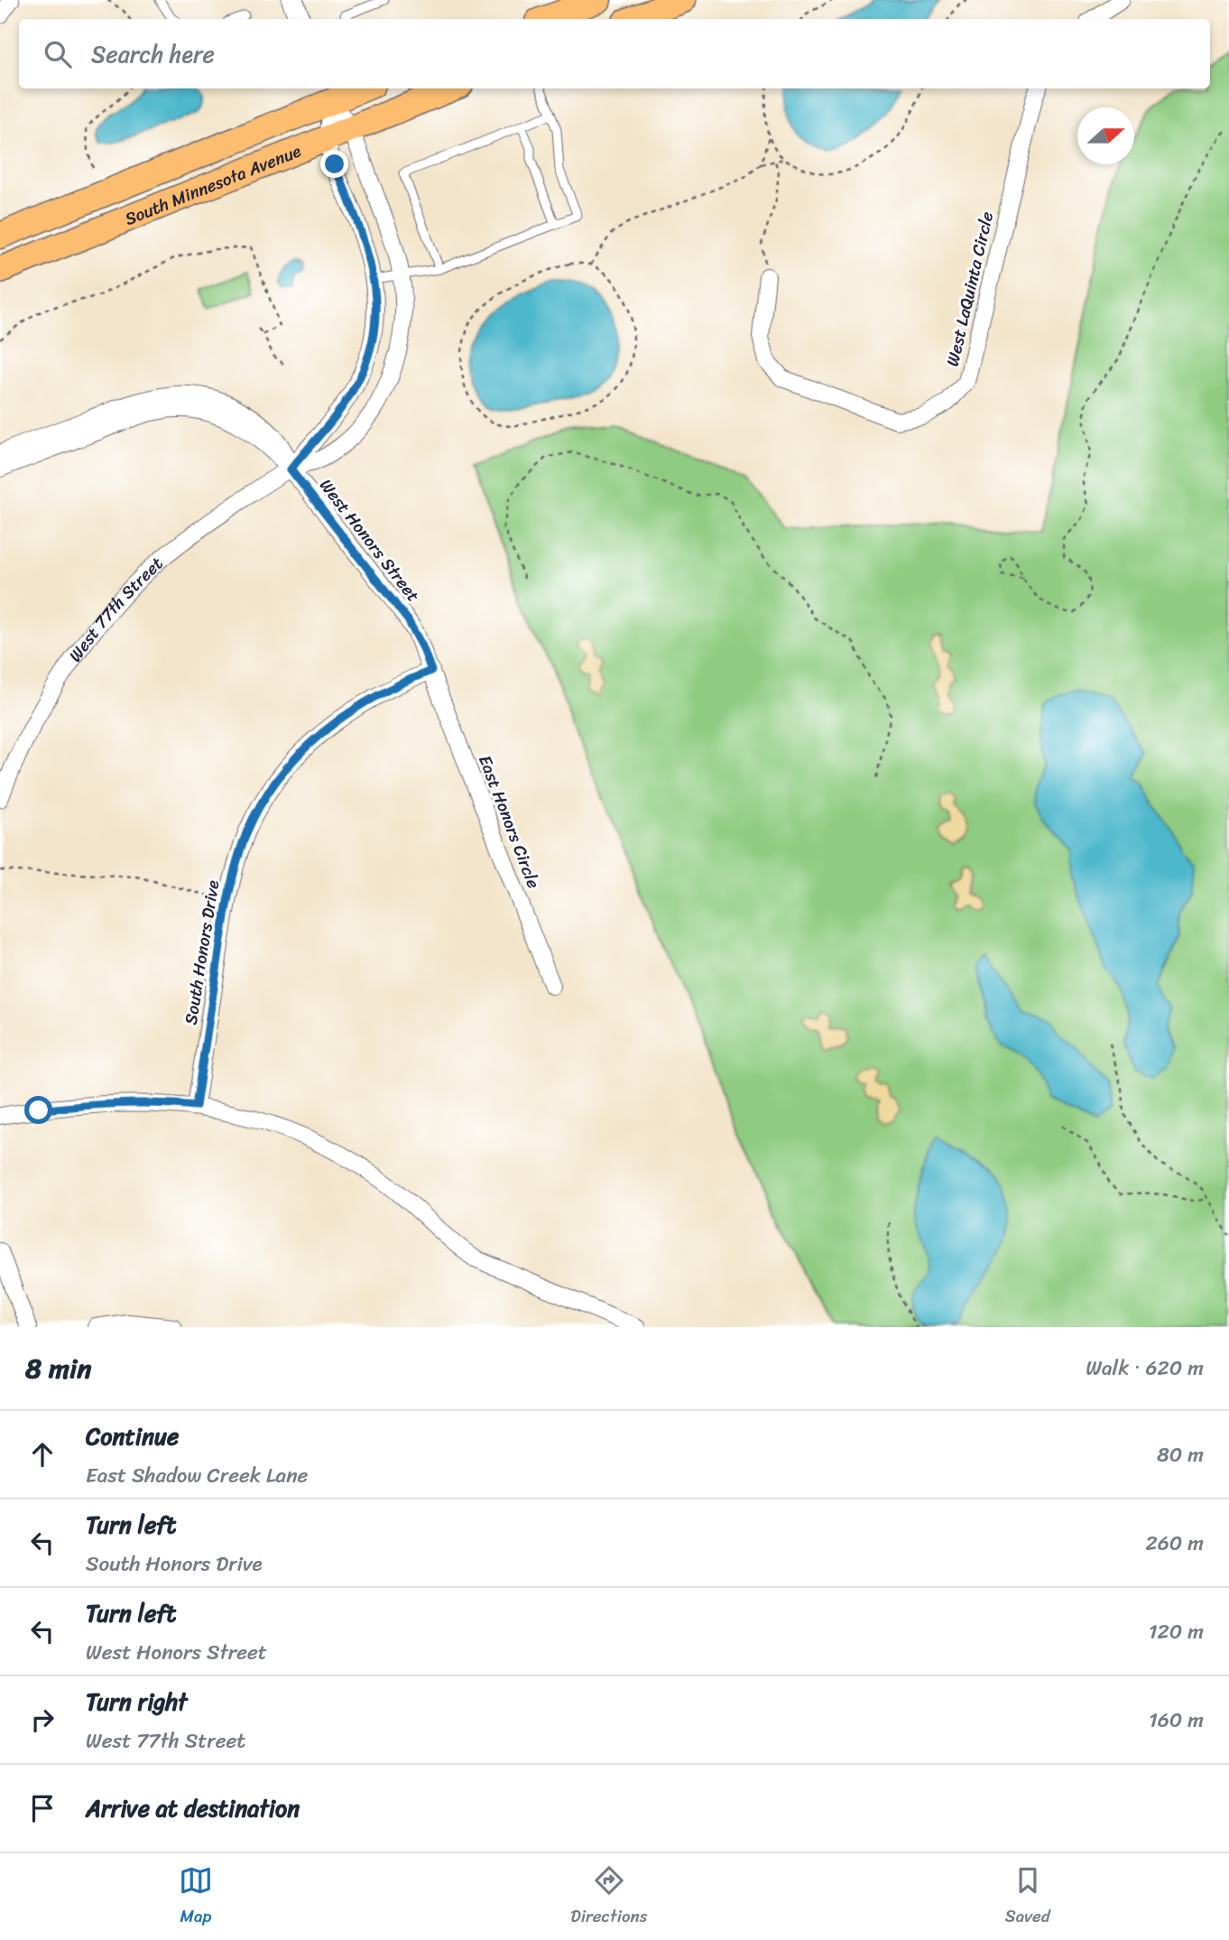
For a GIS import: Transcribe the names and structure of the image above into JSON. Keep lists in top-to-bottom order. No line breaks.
{"streets":{"main road":["South Minnesota Avenue"],"street":["West LaQuinta Circle","West Honors Street","West 77th Street","East Honors Circle","South Honors Drive"]},"crossings":[["South Minnesota Avenue","West 77th Street"],["West Honors Street","West 77th Street"],["West Honors Street","East Honors Circle"],["West Honors Street","South Honors Drive"],["East Honors Circle","South Honors Drive"]],"north":"right","page":{"search":"Search here","heading":["8 min","Walk · 620 m"],"list":[["Continue","East Shadow Creek Lane","80 m"],["Turn left","South Honors Drive","260 m"],["Turn left","West Honors Street","120 m"],["Turn right","West 77th Street","160 m"],"Arrive at destination"],"nav":["Map","Directions","Saved"]}}
